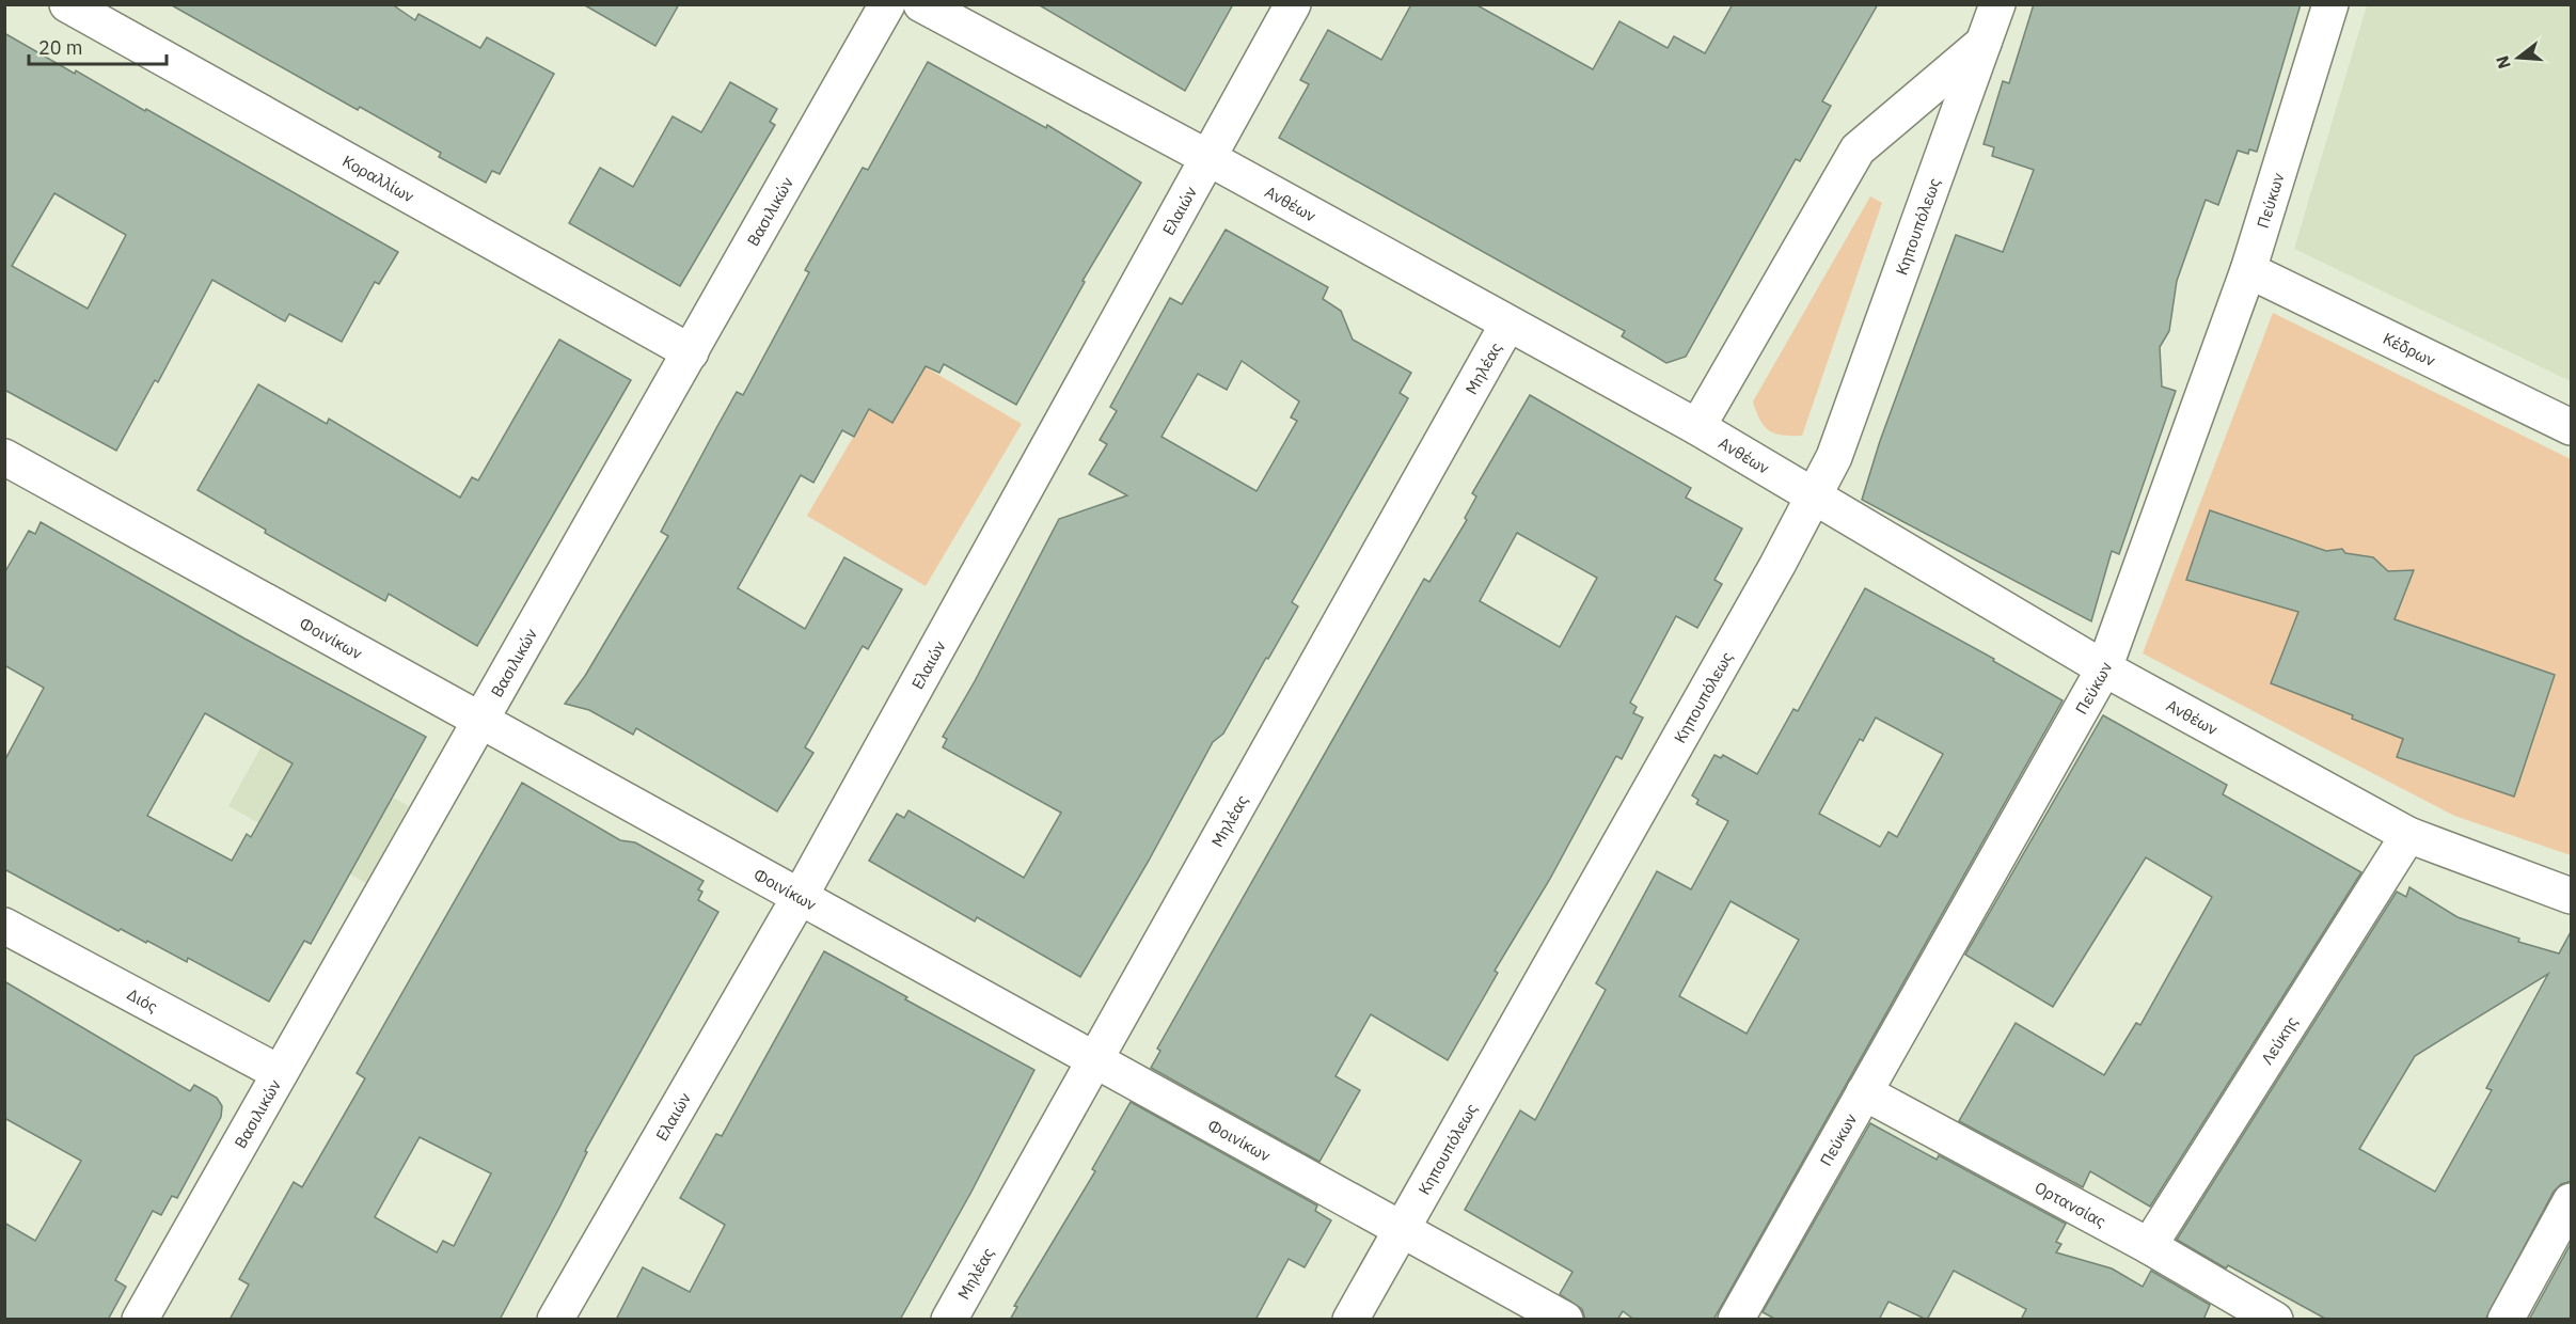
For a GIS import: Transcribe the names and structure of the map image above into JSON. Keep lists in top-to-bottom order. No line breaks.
{"streets":{"street":["Κοραλλίων","Πεύκων","Ανθέων","Ελαιών","Βασιλικών","Κηπουπόλεως","Κέδρων","Μηλέας","Φοινίκων","Διός","Λεύκης","Ορτανσίας"]},"crossings":[["Κοραλλίων","Βασιλικών"],["Πεύκων","Ανθέων"],["Πεύκων","Κέδρων"],["Πεύκων","Ορτανσίας"],["Ανθέων","Ελαιών"],["Ανθέων","Κηπουπόλεως"],["Ανθέων","Μηλέας"],["Ανθέων","Λεύκης"],["Ελαιών","Φοινίκων"],["Βασιλικών","Φοινίκων"],["Βασιλικών","Διός"],["Κηπουπόλεως","Φοινίκων"],["Μηλέας","Φοινίκων"],["Λεύκης","Ορτανσίας"]],"scale_bar":"20 m","north":"left"}
